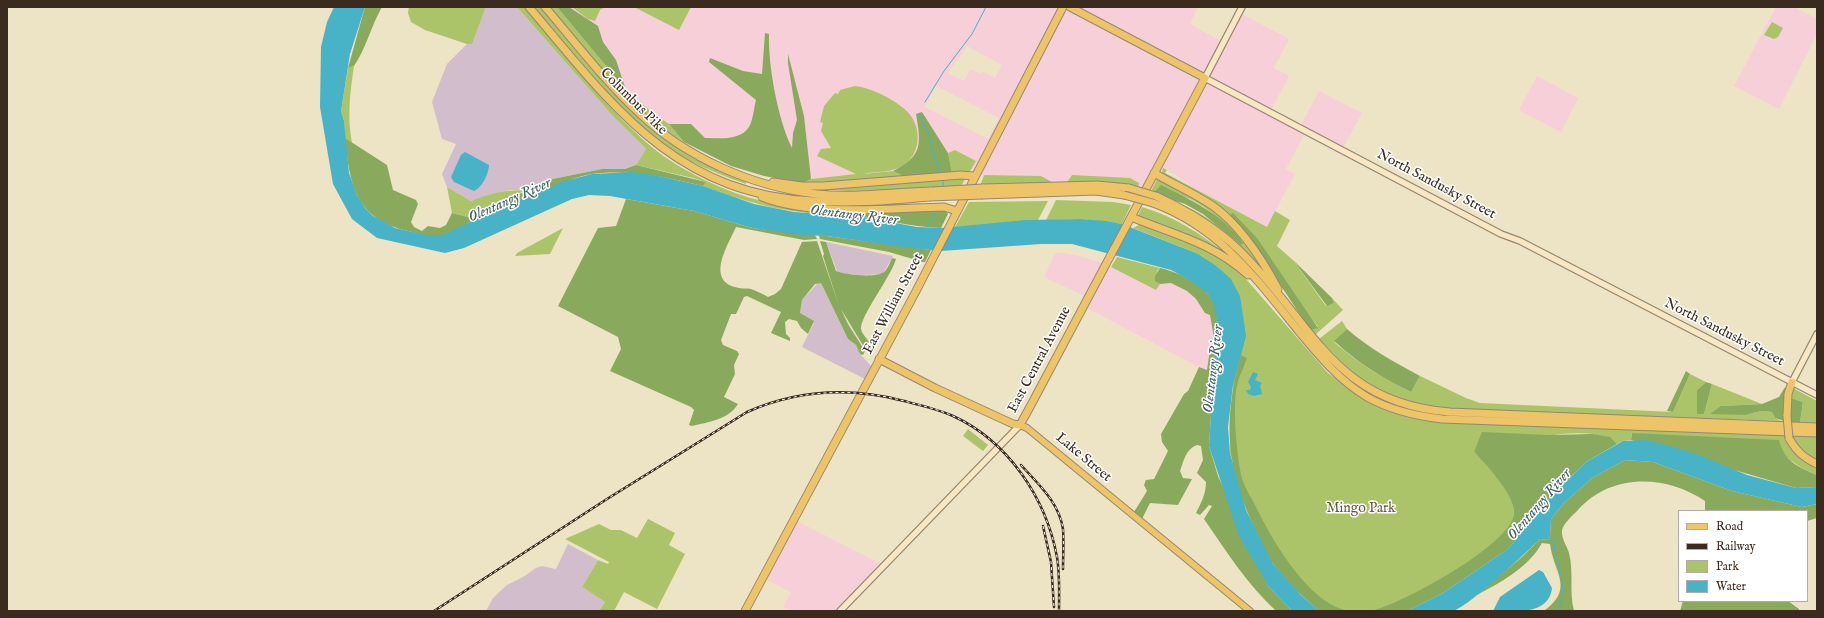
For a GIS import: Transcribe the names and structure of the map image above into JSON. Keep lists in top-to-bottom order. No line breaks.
{"streets":{"highway":["Columbus Pike","North Sandusky Street","East William Street","East Central Avenue","Lake Street"]},"crossings":[["North Sandusky Street","East Central Avenue"],["East William Street","Lake Street"],["East Central Avenue","Lake Street"]],"water":["Olentangy River"],"parks":["Mingo Park"],"legend":["Road","Railway","Park","Water"]}
